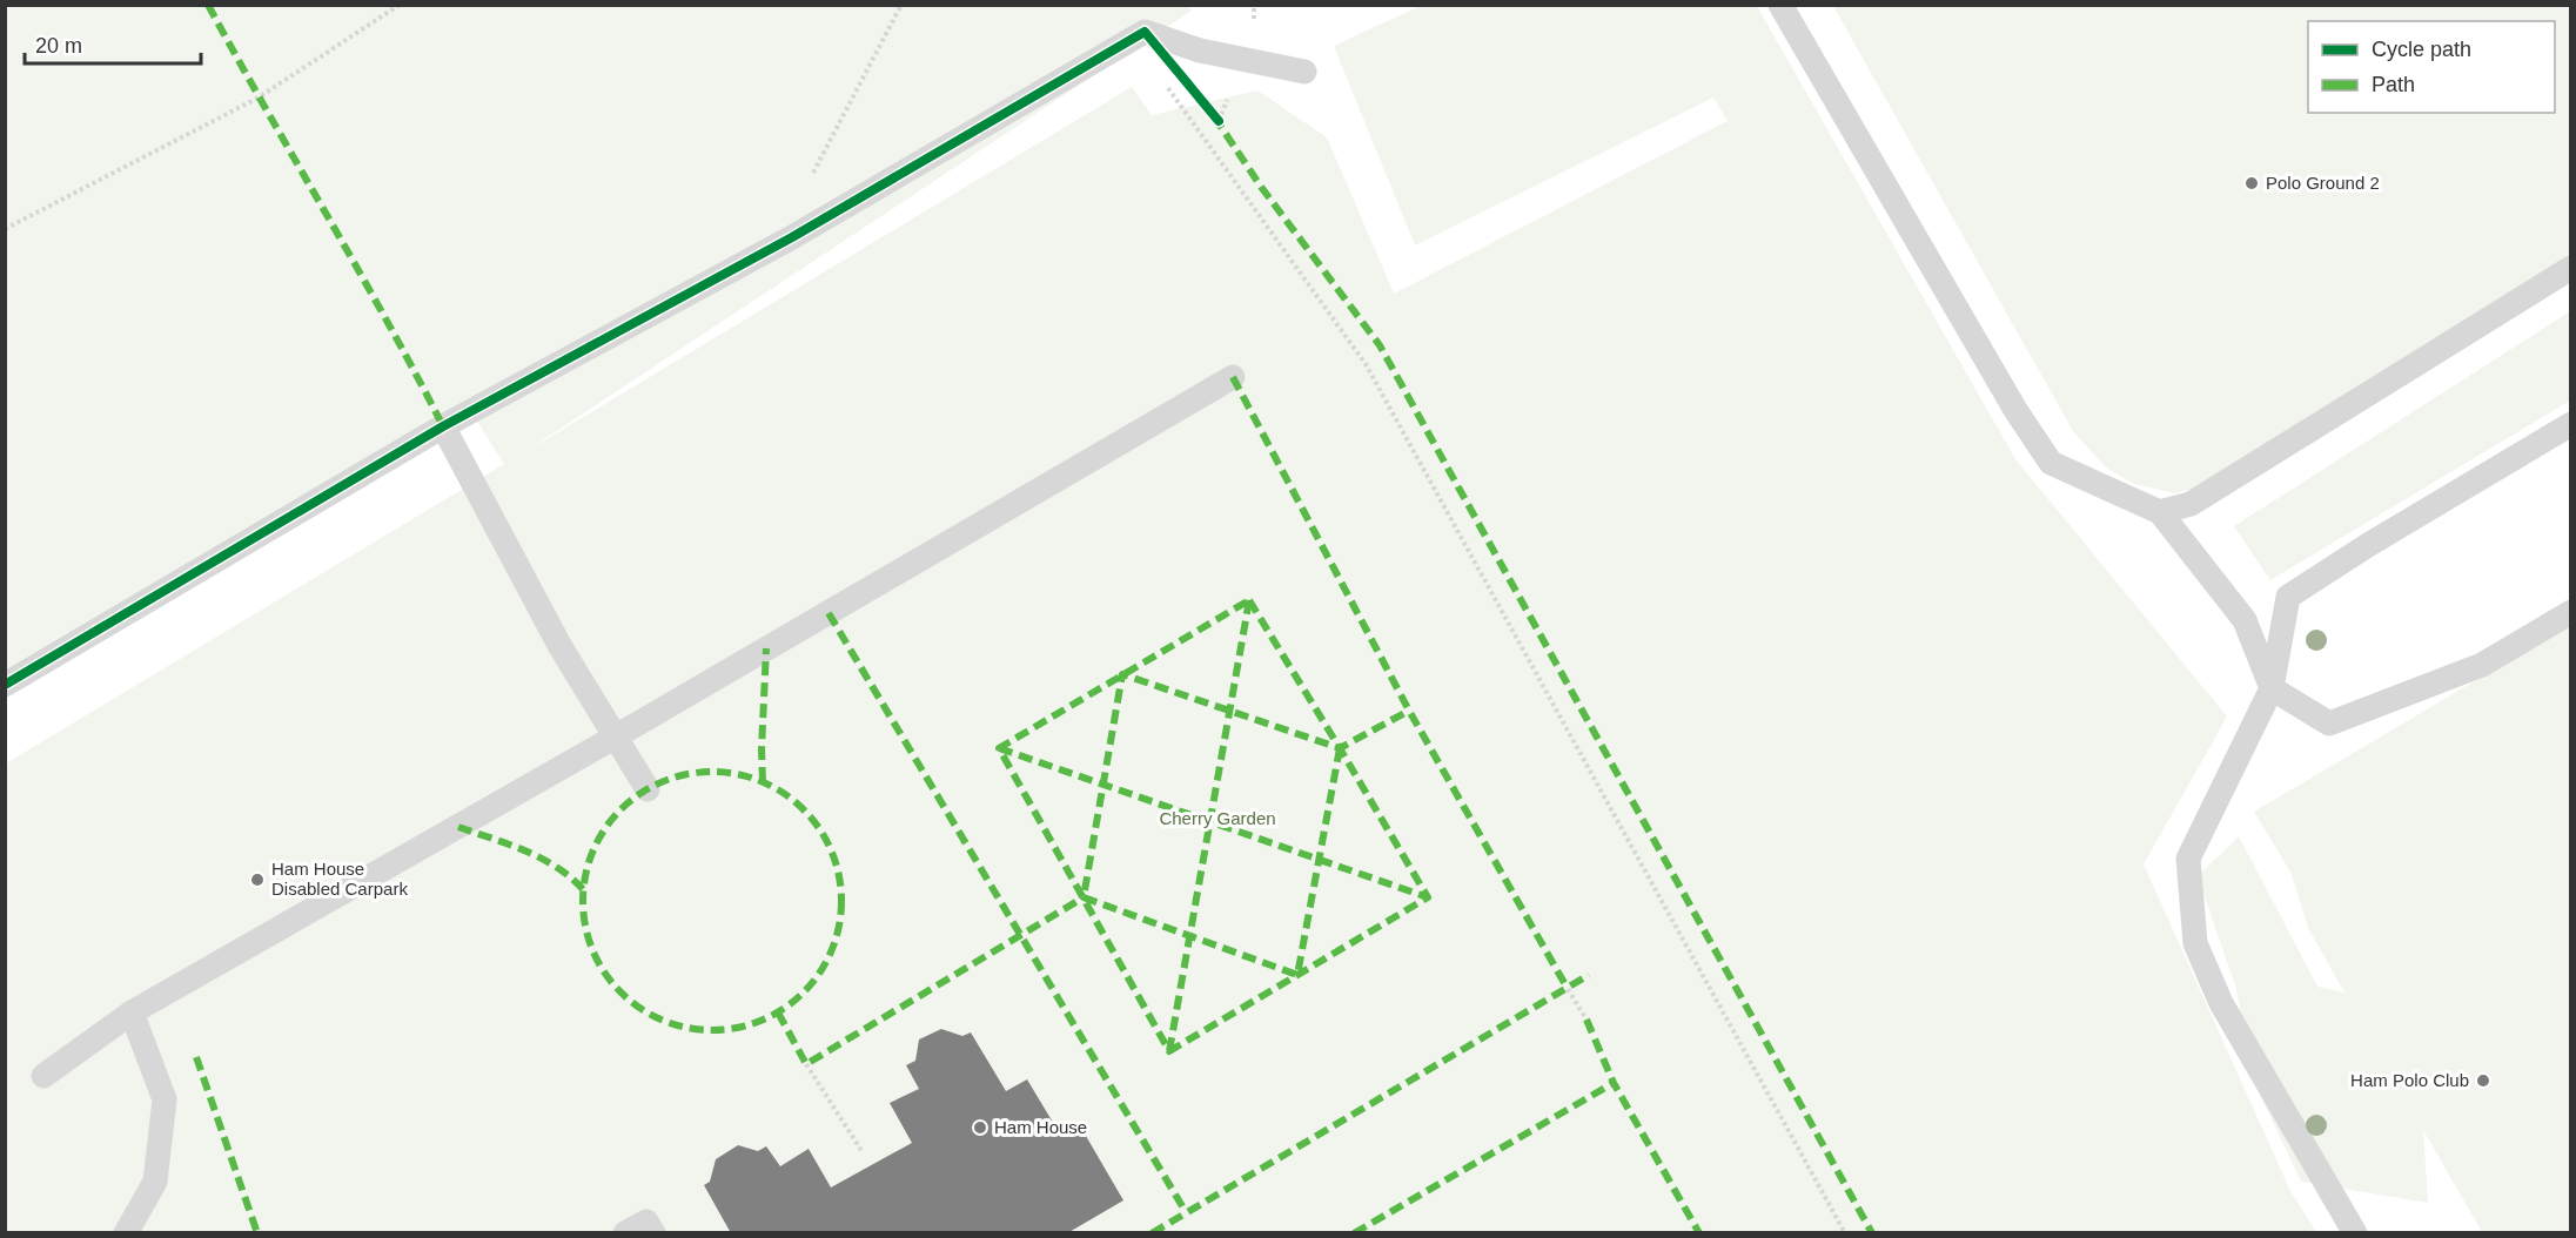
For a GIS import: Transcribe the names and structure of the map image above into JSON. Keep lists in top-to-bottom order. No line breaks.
{"parks":["Cherry Garden"],"places":["Polo Ground 2","Ham House Disabled Carpark","Ham Polo Club","Ham House"],"legend":["Cycle path","Path"],"scale_bar":"20 m"}
